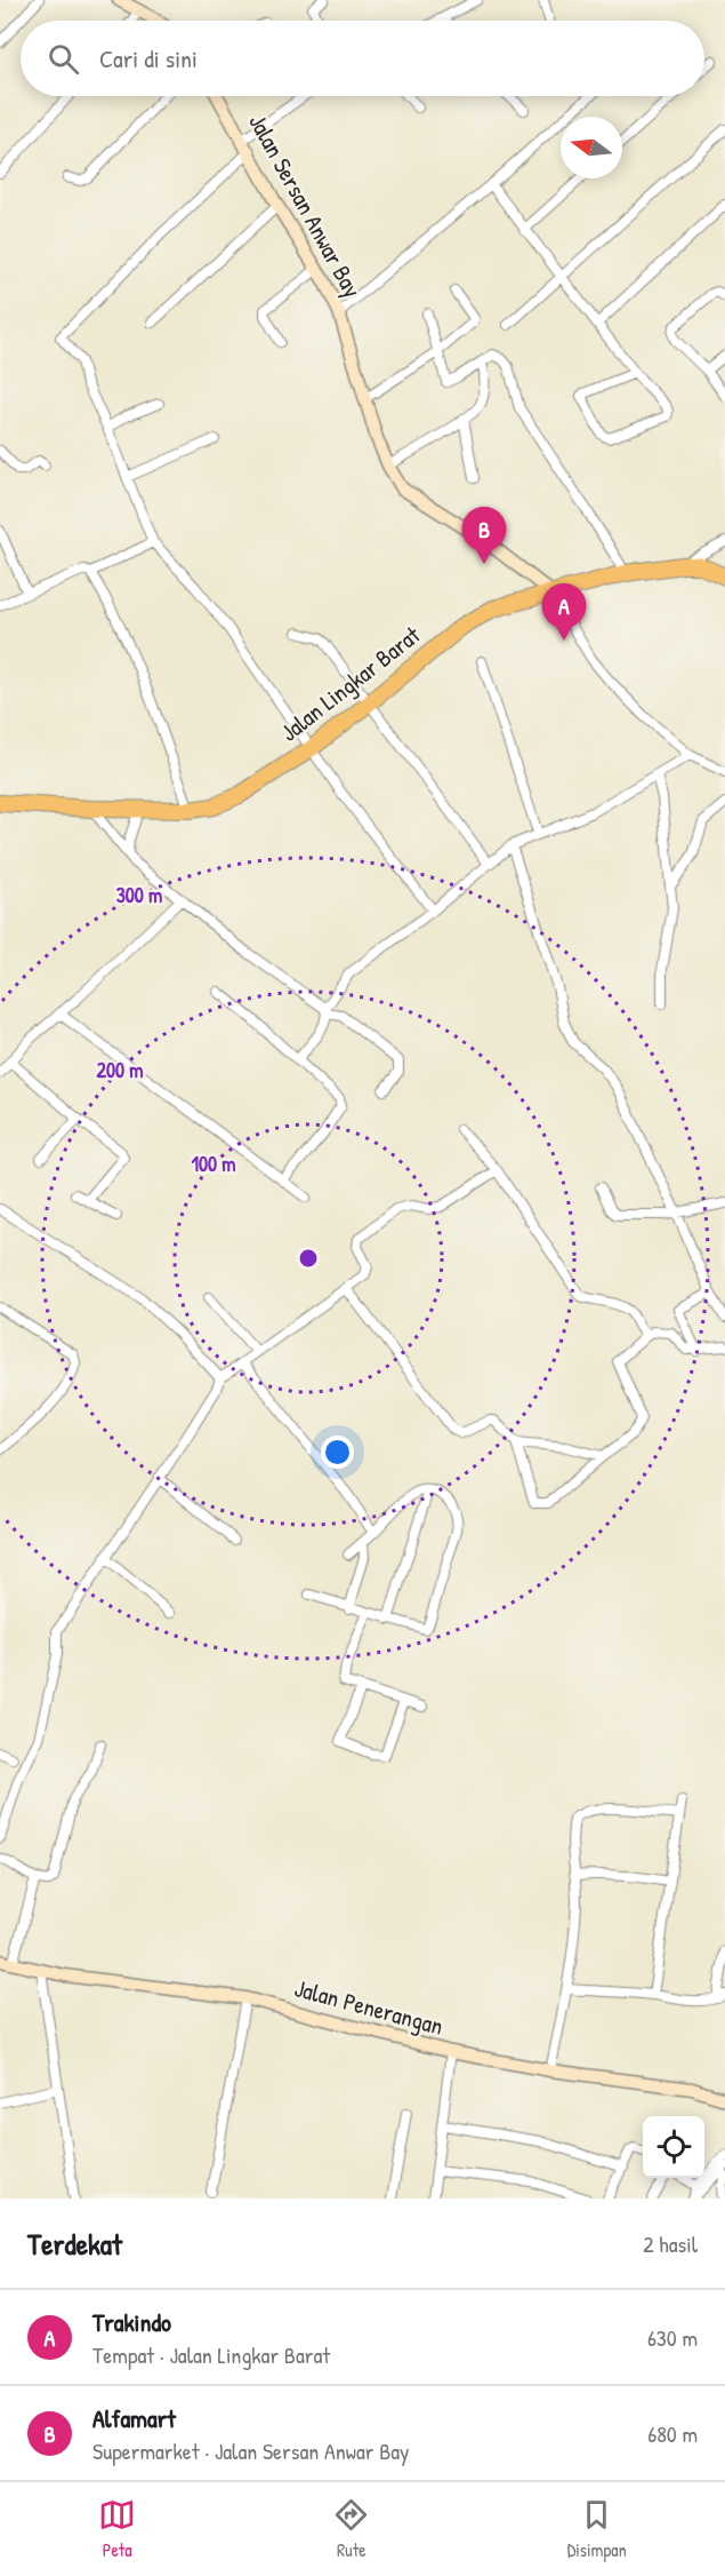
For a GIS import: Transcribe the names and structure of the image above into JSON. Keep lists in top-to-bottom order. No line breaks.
{"streets":{"highway":["Jalan Lingkar Barat"],"street":["Jalan Sersan Anwar Bay","Jalan Penerangan"]},"crossings":[["Jalan Sersan Anwar Bay","Jalan Lingkar Barat"]],"north":"left","page":{"search":"Cari di sini","pins":["B","A"],"heading":["Terdekat","2 hasil"],"list":[{"mark":"A","name":"Trakindo","note":"Tempat · Jalan Lingkar Barat","value":"630 m"},{"mark":"B","name":"Alfamart","note":"Supermarket · Jalan Sersan Anwar Bay","value":"680 m"}],"nav":["Peta","Rute","Disimpan"]},"rings":["300 m","200 m","100 m"]}
